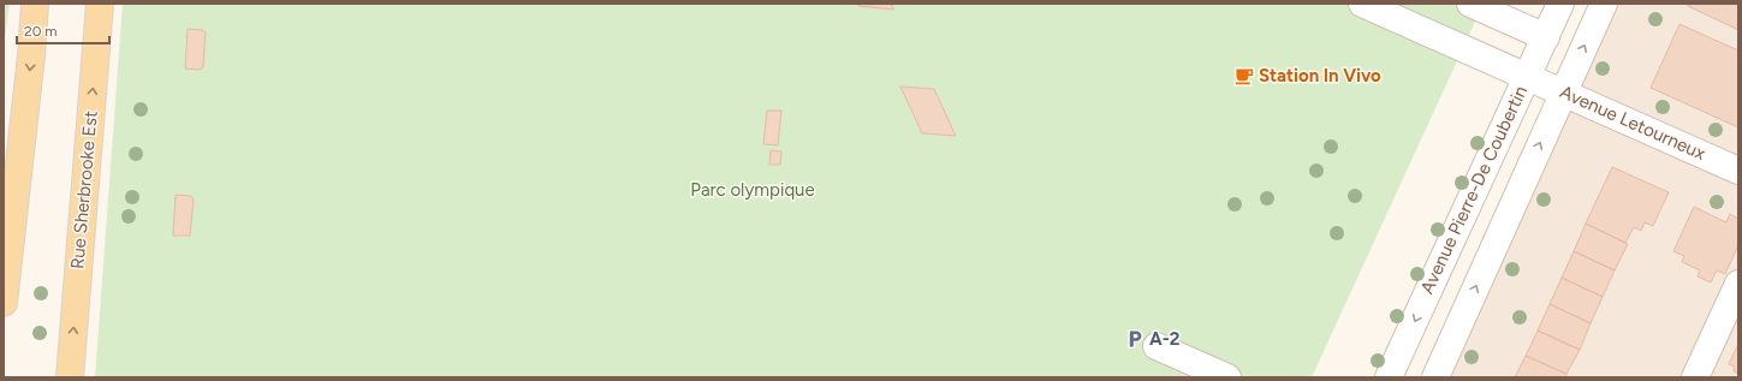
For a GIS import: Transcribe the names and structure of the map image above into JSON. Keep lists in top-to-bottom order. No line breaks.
{"streets":{"main road":["Rue Sherbrooke Est"],"street":["Avenue Letourneux","Avenue Pierre-De Coubertin"]},"crossings":[["Avenue Letourneux","Avenue Pierre-De Coubertin"]],"parks":["Parc olympique"],"places":{"cafe":["Station In Vivo"],"parking":["A-2"]},"scale_bar":"20 m"}
